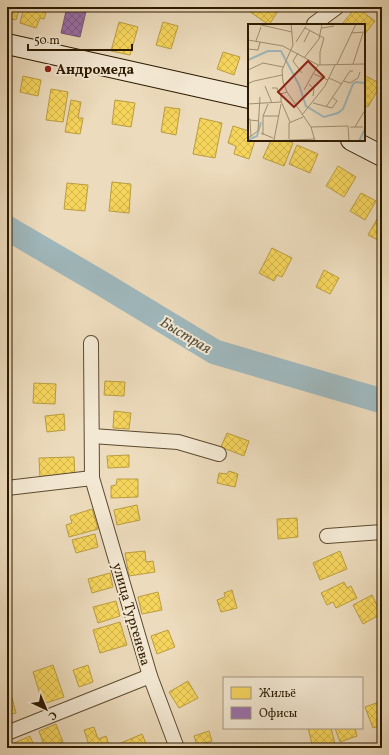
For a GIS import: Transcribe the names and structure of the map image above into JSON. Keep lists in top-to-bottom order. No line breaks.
{"streets":{"street":["улица Тургенева"]},"water":["Быстрая"],"places":["Андромеда"],"legend":["Жильё","Офисы"],"scale_bar":"50 m","north":"bottom right"}
